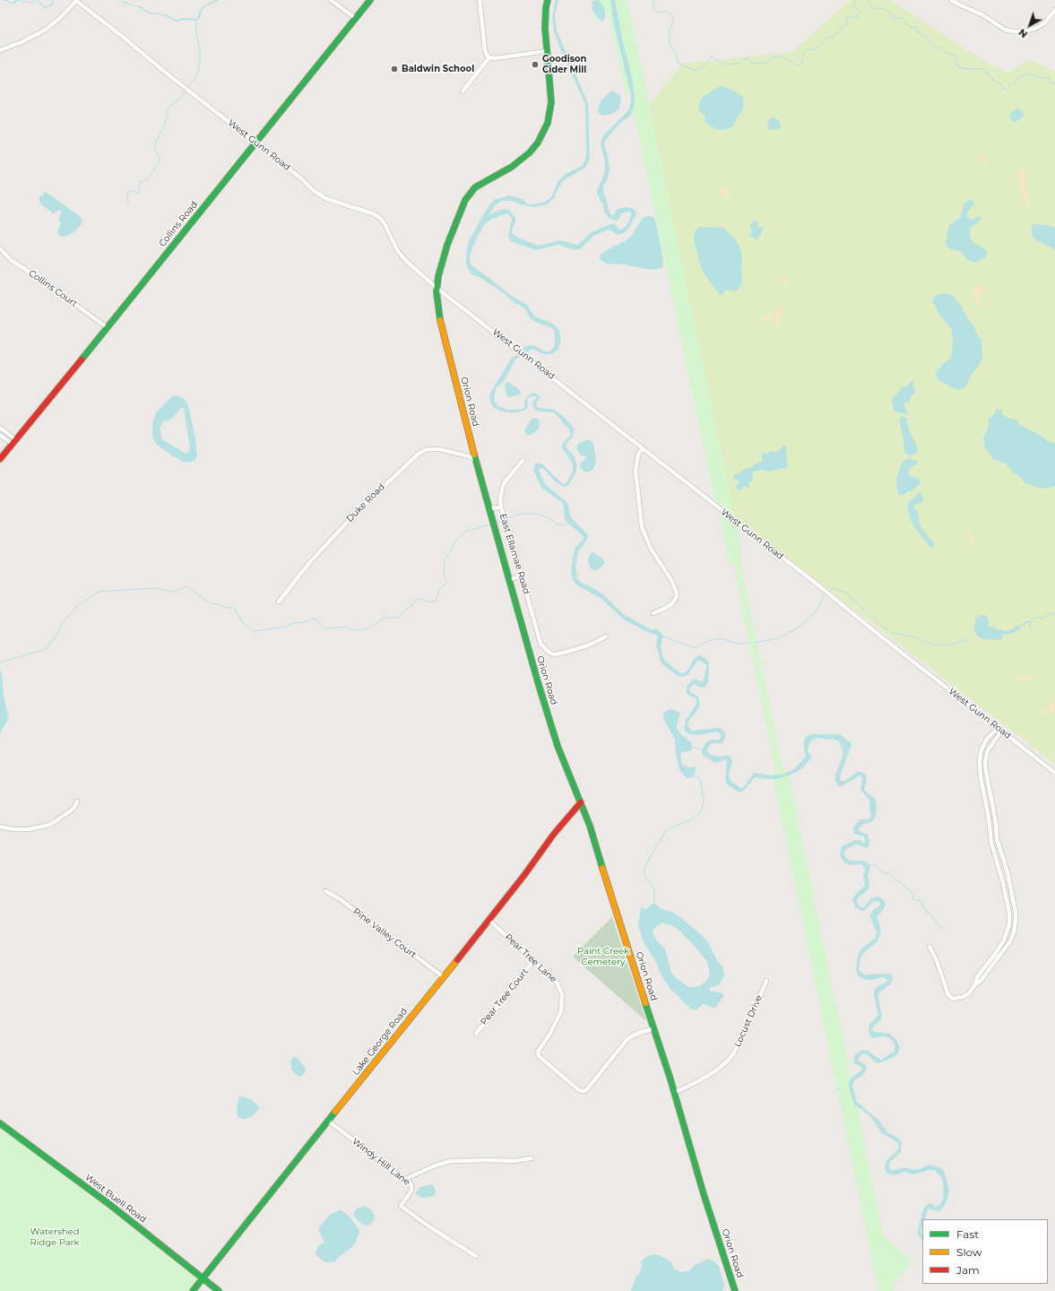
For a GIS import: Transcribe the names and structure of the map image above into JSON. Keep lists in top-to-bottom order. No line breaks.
{"streets":{"street":["West Gunn Road","Collins Road","Collins Court","Orion Road","Duke Road","East Ellamae Road","Pine Valley Court","Pear Tree Lane","Pear Tree Court","Locust Drive","Lake George Road","Windy Hill Lane","West Buell Road"]},"crossings":[["West Gunn Road","Collins Road"],["West Gunn Road","Orion Road"],["Collins Road","Collins Court"],["Orion Road","Duke Road"],["Orion Road","Pear Tree Lane"],["Orion Road","Locust Drive"],["Orion Road","Lake George Road"],["Pine Valley Court","Lake George Road"],["Pear Tree Lane","Pear Tree Court"],["Pear Tree Lane","Lake George Road"],["Lake George Road","Windy Hill Lane"],["Lake George Road","West Buell Road"]],"parks":["Paint Creek Cemetery","Watershed Ridge Park"],"places":["Goodison Cider Mill","Baldwin School"],"legend":["Fast","Slow","Jam"],"north":"bottom left"}
